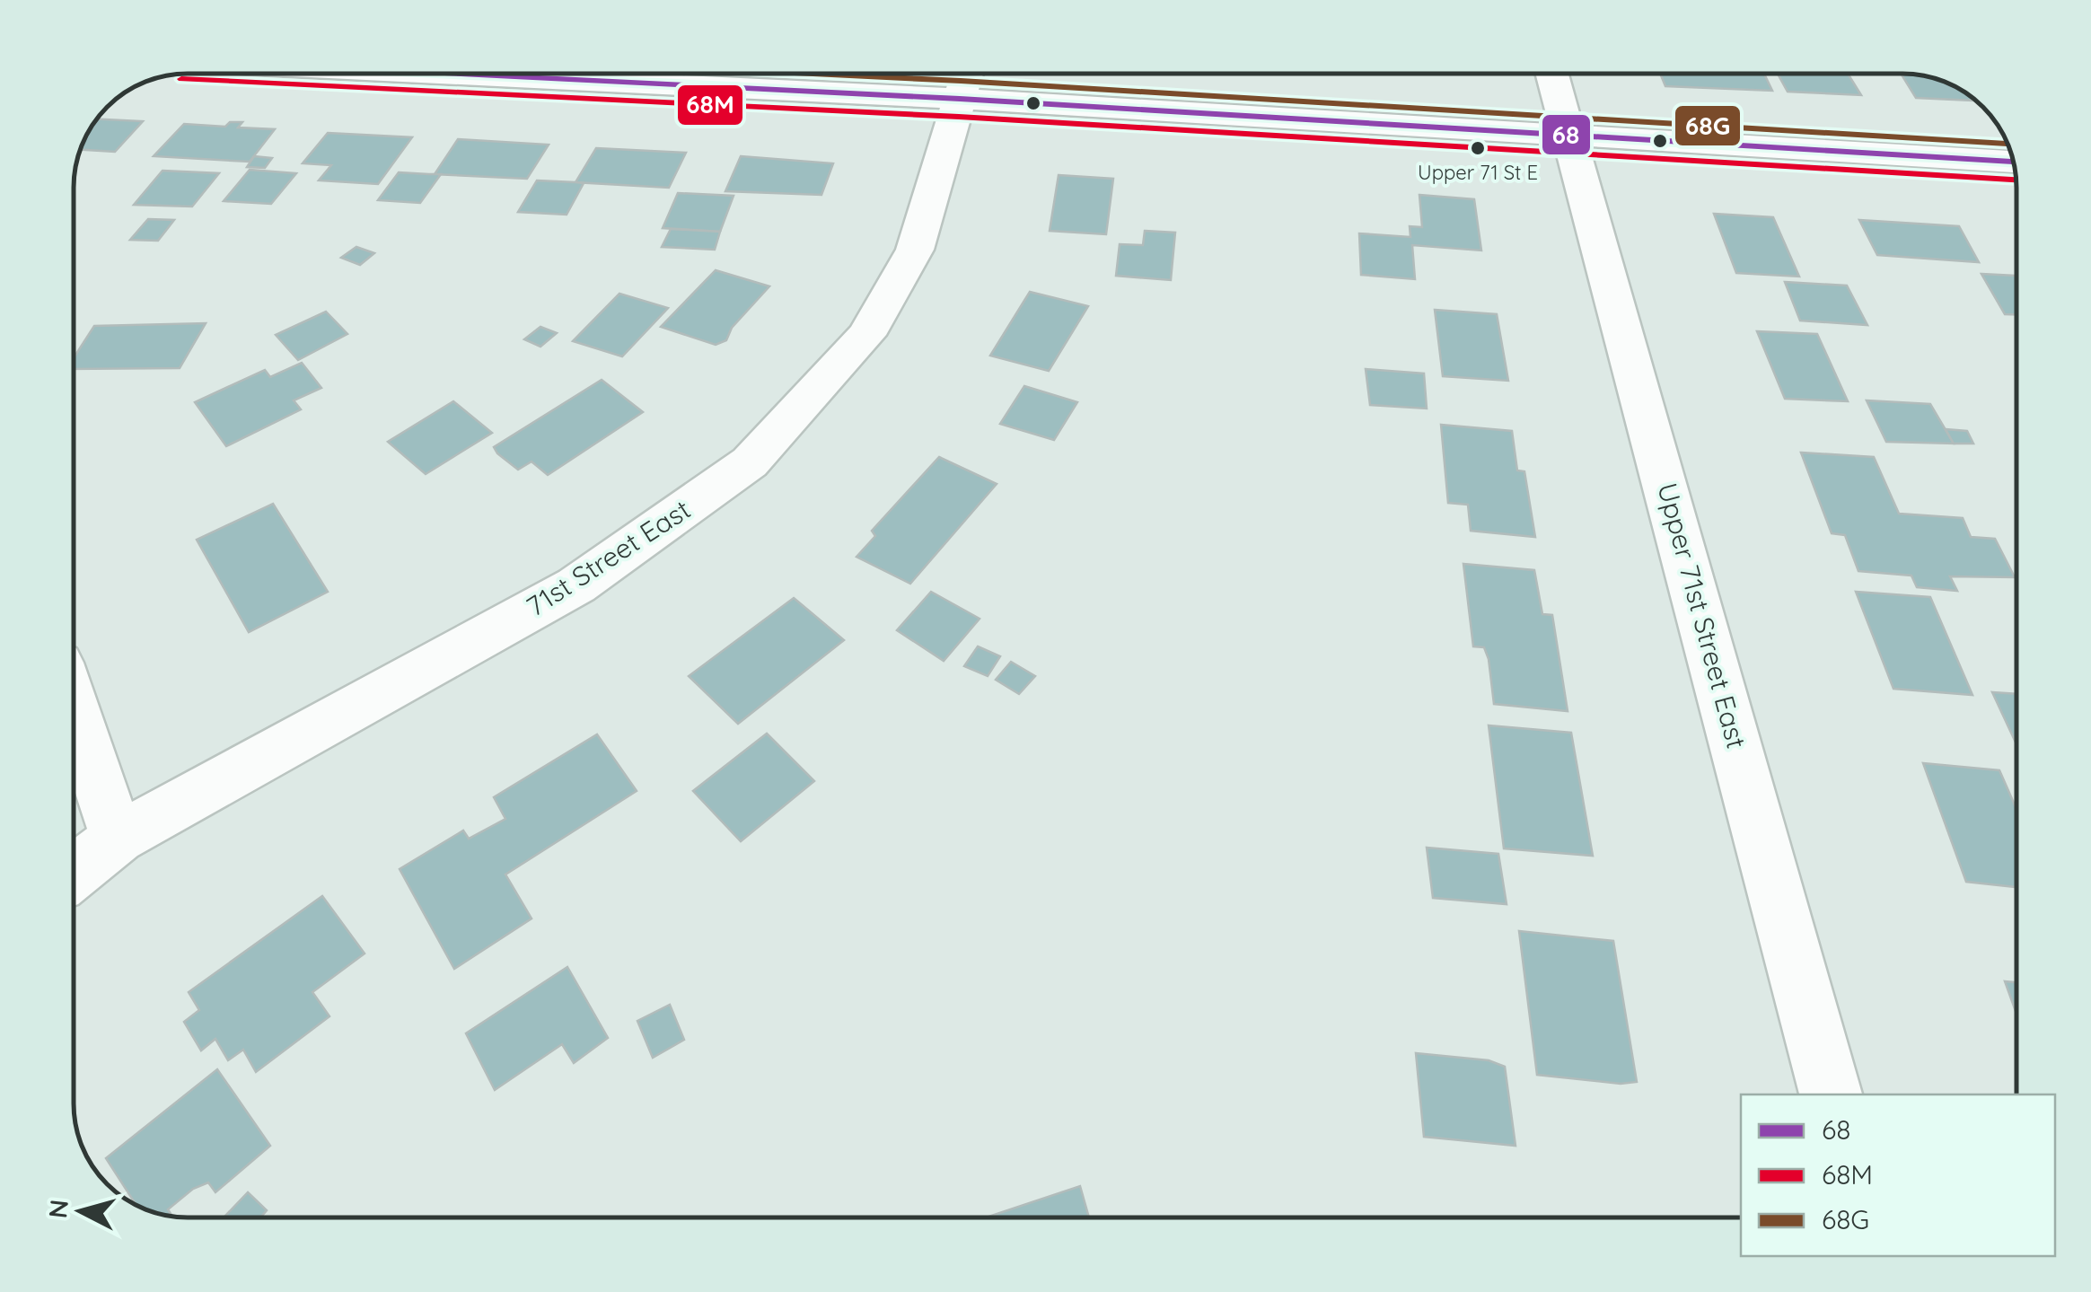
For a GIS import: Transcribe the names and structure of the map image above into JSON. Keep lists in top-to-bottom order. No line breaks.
{"streets":{"street":["71st Street East","Upper 71st Street East"]},"places":["Upper 71 St E"],"lines":["transit line 68","transit line 68G","transit line 68M"],"legend":["68","68M","68G"],"north":"left"}
